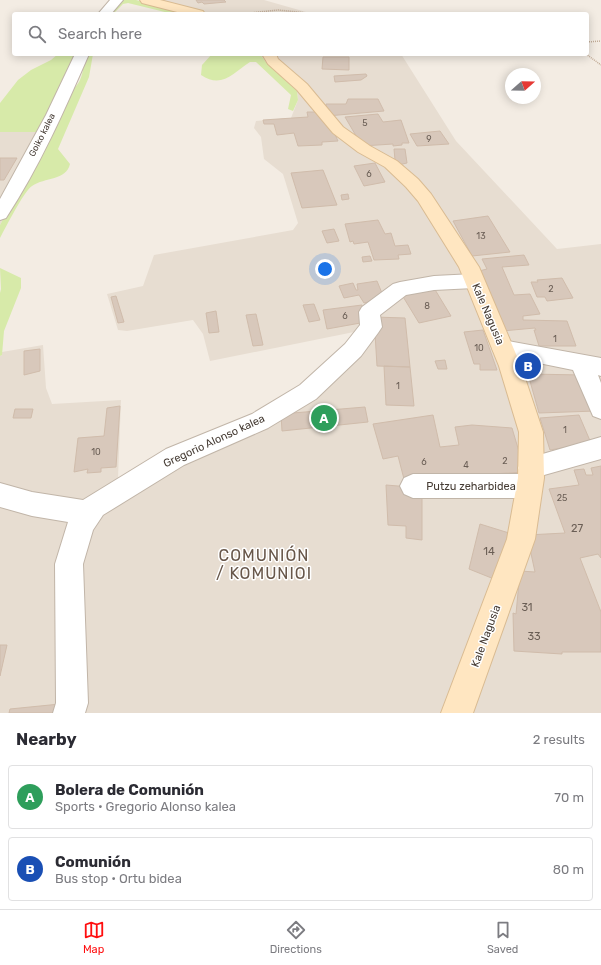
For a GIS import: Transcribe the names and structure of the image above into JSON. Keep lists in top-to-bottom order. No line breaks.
{"streets":{"street":["Goiko kalea","Kale Nagusia","Gregorio Alonso kalea","Putzu zeharbidea"]},"crossings":[["Kale Nagusia","Gregorio Alonso kalea"],["Kale Nagusia","Putzu zeharbidea"]],"districts":["COMUNIÓN / KOMUNIOI"],"house_numbers":["5","9","6","13","2","8","6","1","10","1","1","10","2","6","4","25","27","14","31","33"],"north":"right","page":{"search":"Search here","pins":["B","A"],"heading":["Nearby","2 results"],"list":[{"mark":"A","name":"Bolera de Comunión","note":"Sports · Gregorio Alonso kalea","value":"70 m"},{"mark":"B","name":"Comunión","note":"Bus stop · Ortu bidea","value":"80 m"}],"nav":["Map","Directions","Saved"]}}
